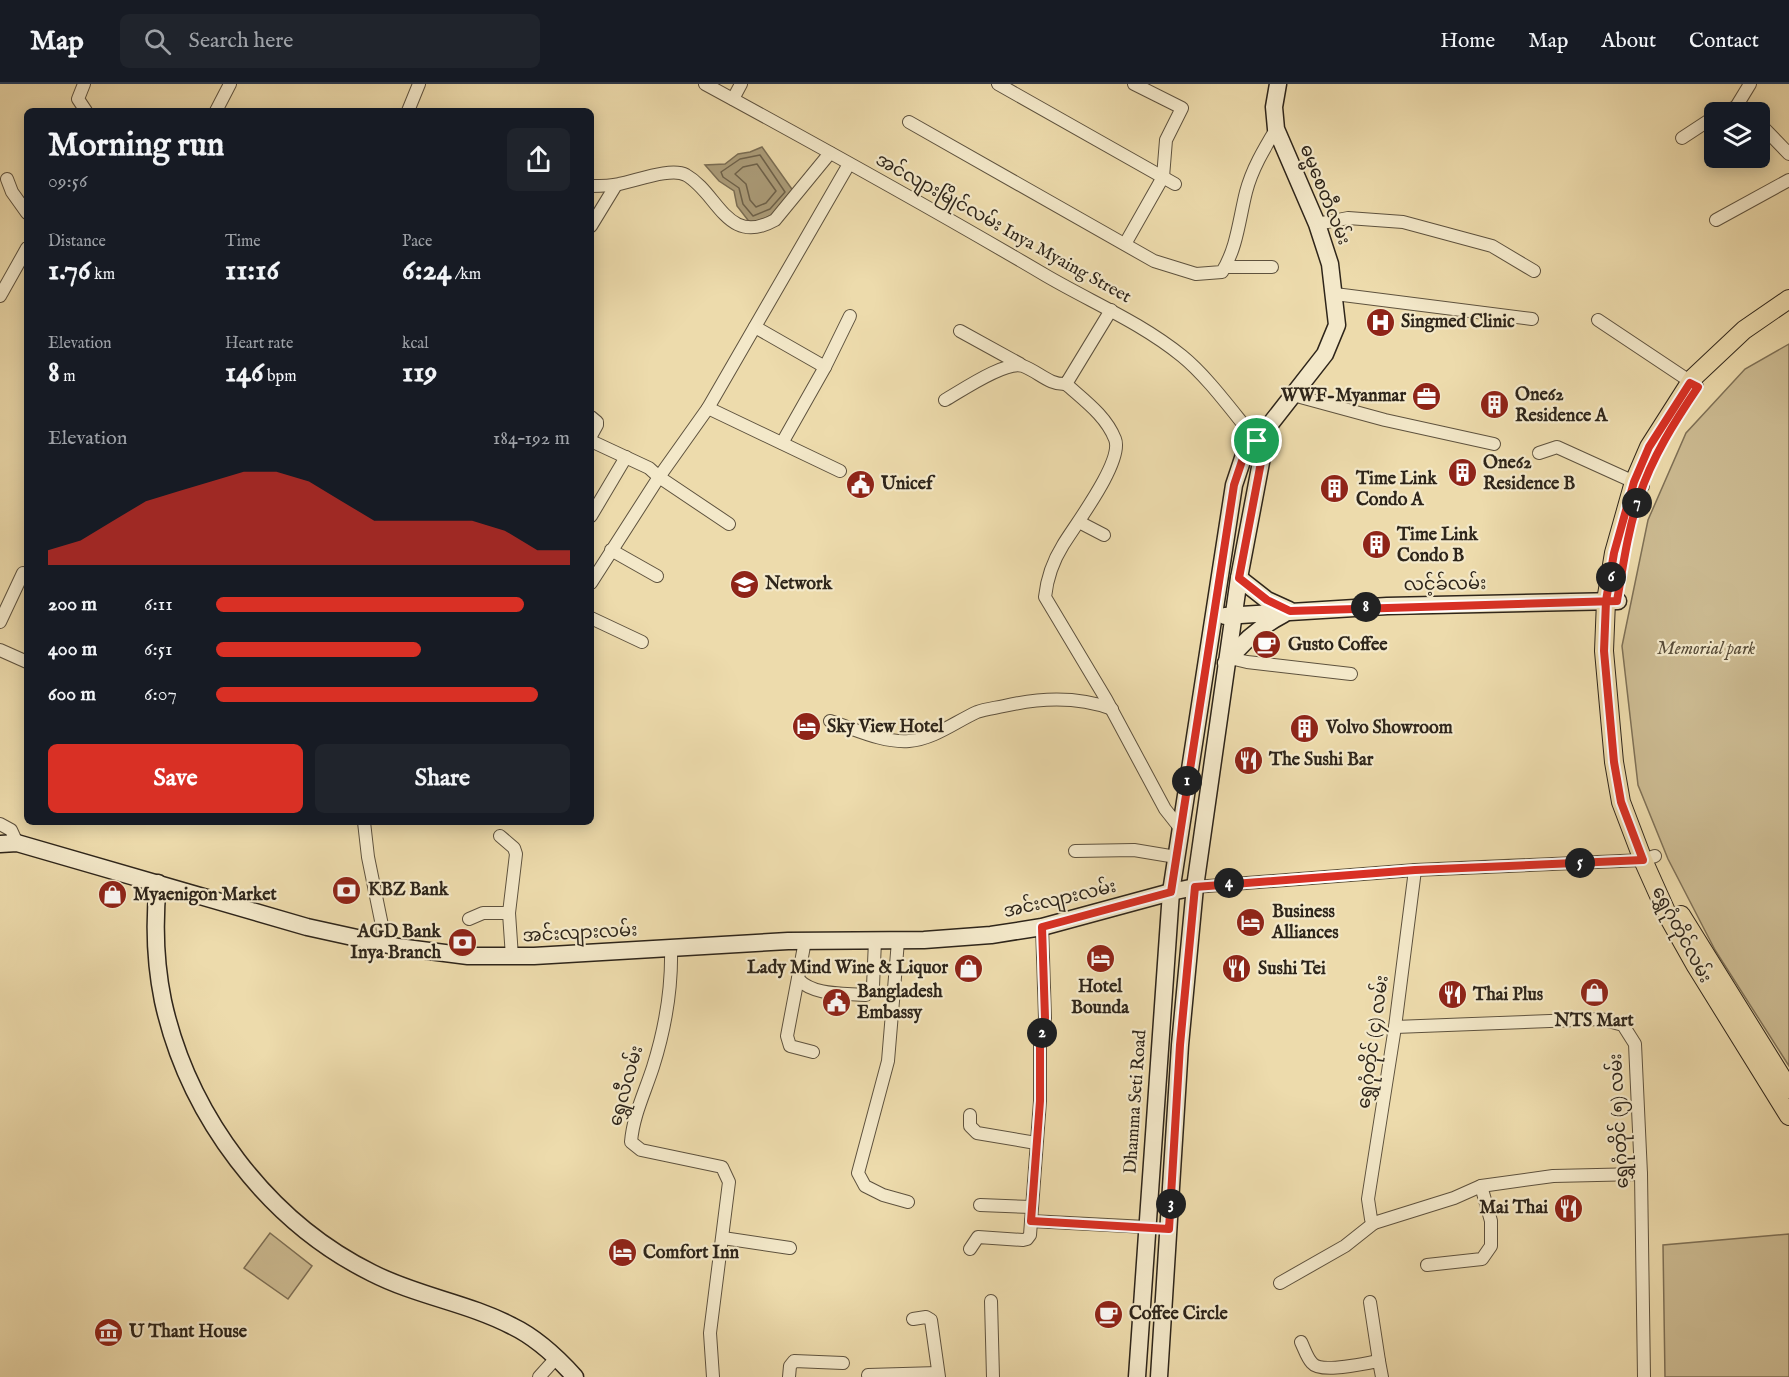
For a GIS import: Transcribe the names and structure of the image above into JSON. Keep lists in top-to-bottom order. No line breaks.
{"streets":{"main road":["ဓမ္မစေတီလမ်း","လင့်ခ်လမ်း","အင်းလျားလမ်း","ရွှေဂုံတိုင်လမ်း","Dhamma Seti Road"],"street":["အင်လျားမြိုင်လမ်း Inya Myaing Street","ရွှေဂုံတိုင် (၄) လမ်း","ရွှေလီလမ်း","ရွှေဂုံတိုင် (၅) လမ်း"]},"crossings":[["ဓမ္မစေတီလမ်း","အင်လျားမြိုင်လမ်း Inya Myaing Street"],["ဓမ္မစေတီလမ်း","လင့်ခ်လမ်း"],["ဓမ္မစေတီလမ်း","Dhamma Seti Road"],["လင့်ခ်လမ်း","ရွှေဂုံတိုင်လမ်း"],["လင့်ခ်လမ်း","Dhamma Seti Road"],["အင်းလျားလမ်း","ရွှေလီလမ်း"],["အင်းလျားလမ်း","Dhamma Seti Road"],["ရွှေဂုံတိုင် (၄) လမ်း","ရွှေဂုံတိုင် (၅) လမ်း"]],"parks":["Memorial park"],"places":{"hospital":["Singmed Clinic"],"office":["WWF-Myanmar"],"building":["One62 Residence A","One62 Residence B","Time Link Condo A","Time Link Condo B","Volvo Showroom"],"public building":["Unicef","Bangladesh Embassy"],"school or university":["Network"],"cafe":["Gusto Coffee","Coffee Circle"],"hotel":["Sky View Hotel","Business Alliances","Hotel Bounda","Comfort Inn"],"restaurant":["The Sushi Bar","Sushi Tei","Thai Plus","Mai Thai"],"bank":["KBZ Bank","AGD Bank Inya Branch"],"shop":["Myaenigon Market","Lady Mind Wine & Liquor","NTS Mart"],"museum":["U Thant House"]},"page":{"header":"Map","search":"Search here","nav":["Home","Map","About","Contact"],"heading":["Morning run","09:56"],"stats":[["Distance","1.76 km"],["Time","11:16"],["Pace","6:24 /km"],["Elevation","8 m"],["Heart rate","146 bpm"],["kcal","119"]],"chart":["Elevation","184–192 m"],"pins":["7","6","8","1","5","4","2","3"],"list":[{"name":"200 m","note":"6:11"},{"name":"400 m","note":"6:51"},{"name":"600 m","note":"6:07"}],"buttons":["Save","Share"]}}
